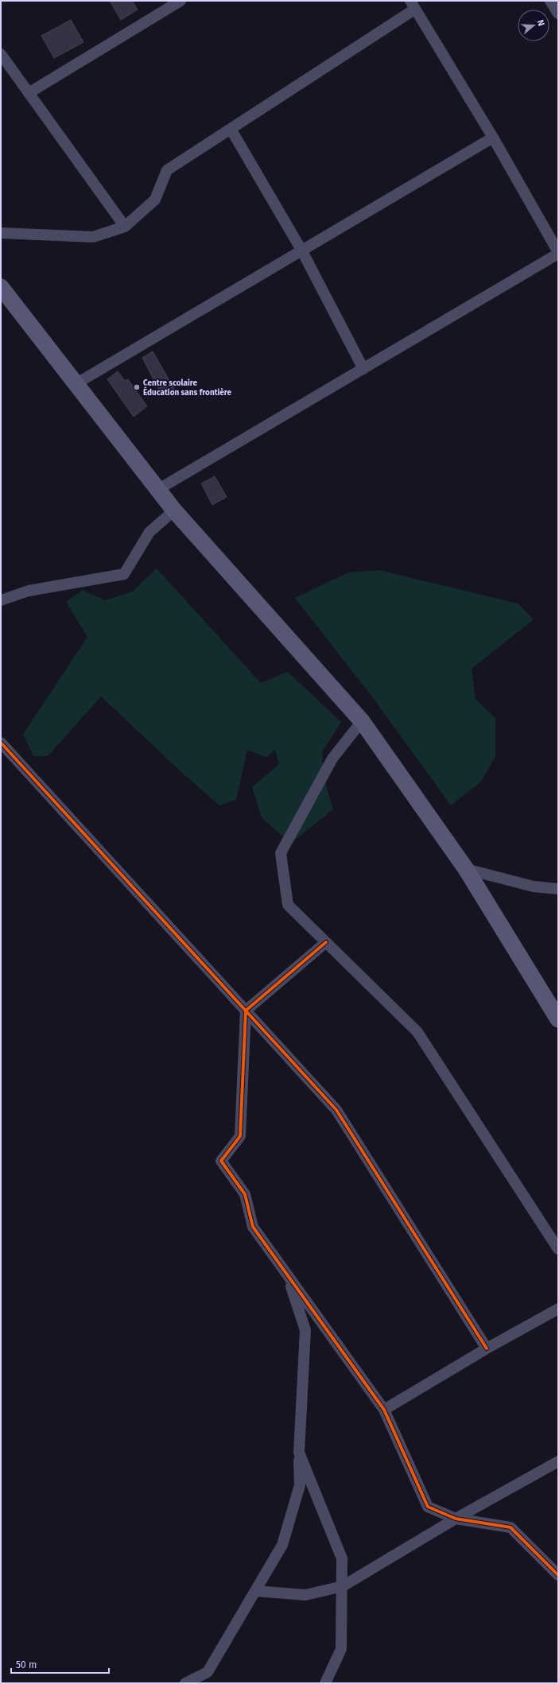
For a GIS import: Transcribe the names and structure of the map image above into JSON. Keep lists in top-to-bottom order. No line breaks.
{"places":["Centre scolaire Éducation sans frontière"],"scale_bar":"50 m","north":"right"}
